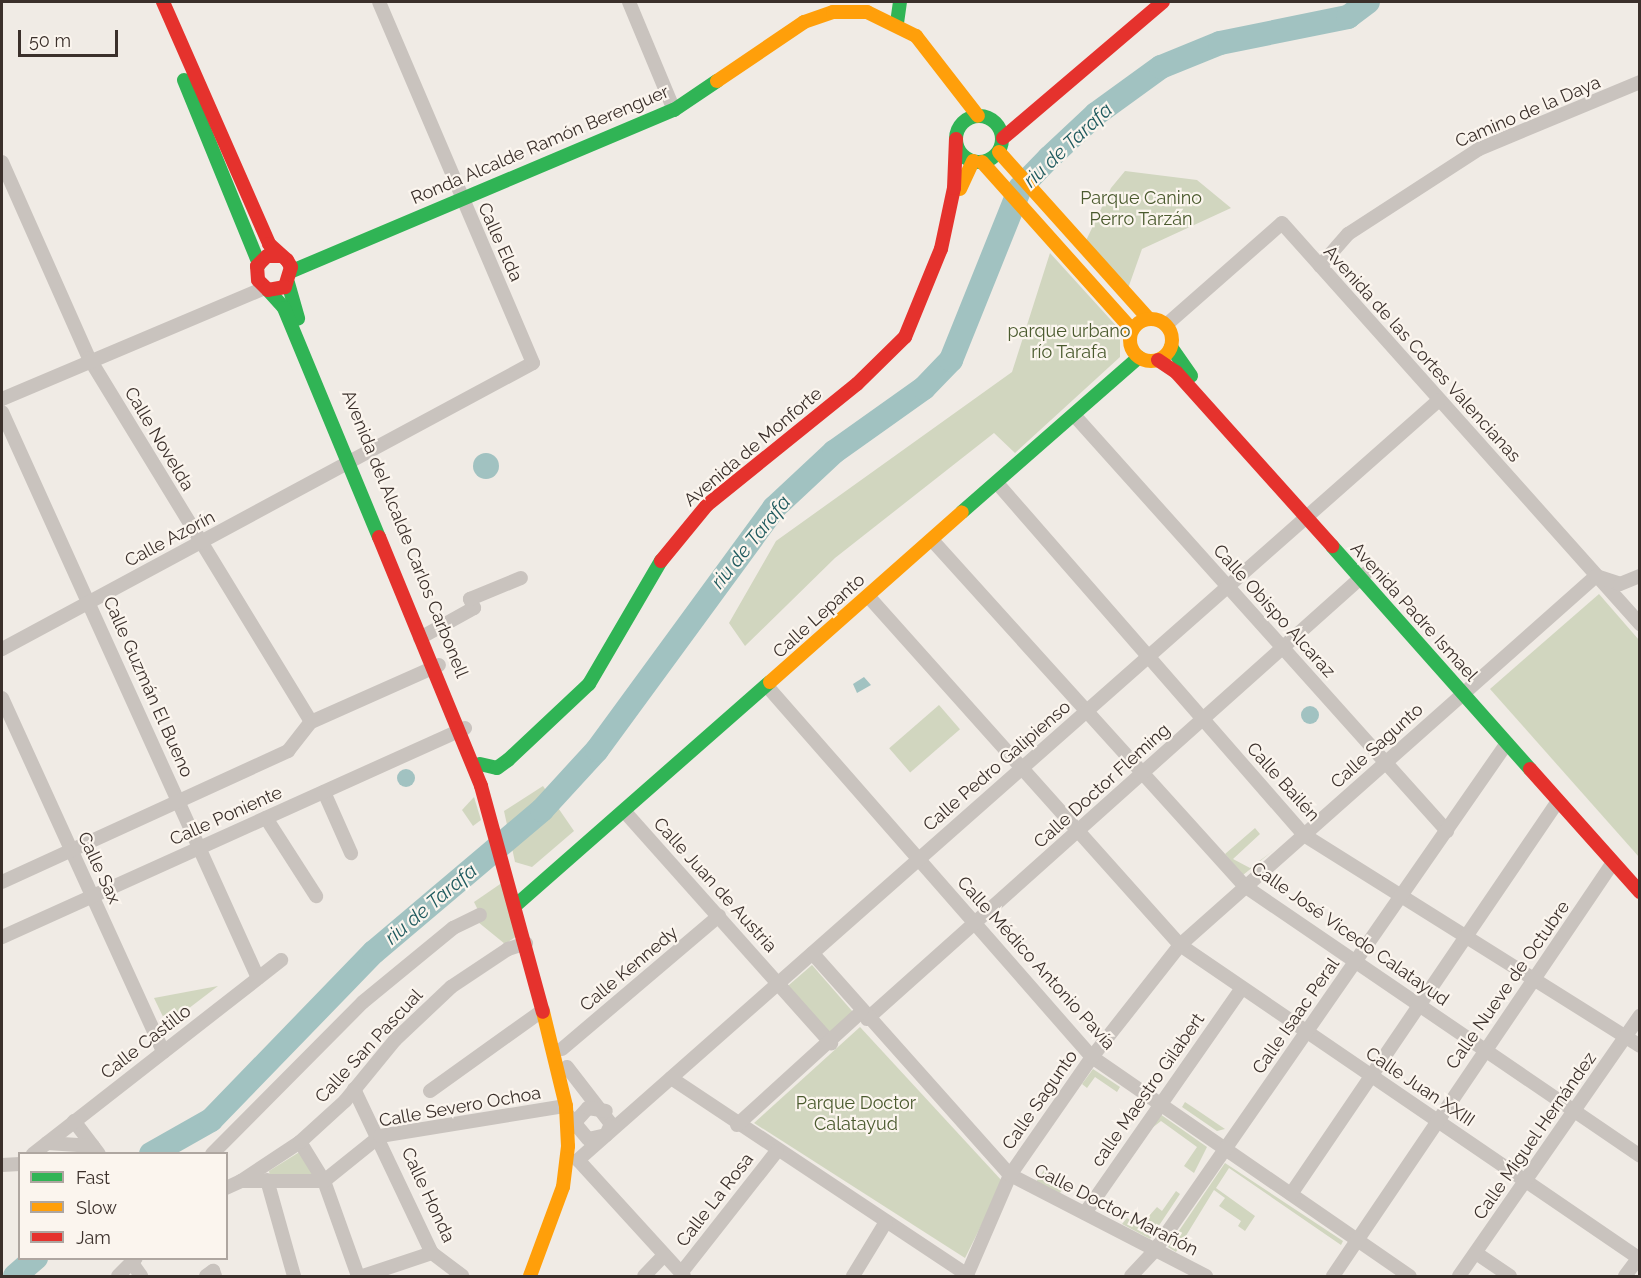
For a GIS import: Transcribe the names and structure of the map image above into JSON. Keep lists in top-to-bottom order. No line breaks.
{"streets":{"street":["Camino de la Daya","Ronda Alcalde Ramón Berenguer","Calle Elda","Avenida de las Cortes Valencianas","Calle Novelda","Avenida de Monforte","Avenida del Alcalde Carlos Carbonell","Calle Azorín","Calle Obispo Alcaraz","Avenida Padre Ismael","Calle Lepanto","Calle Guzmán El Bueno","Calle Sagunto","Calle Pedro Galipienso","Calle Bailén","Calle Doctor Fleming","Calle Poniente","Calle Sax","Calle Juan de Austria","Calle José Vicedo Calatayud","Calle Médico Antonio Pavía","Calle Kennedy","Calle Nueve de Octubre","Calle Isaac Peral","Calle Castillo","Calle San Pascual","Calle Juan XXIII","calle Maestro Gilabert","Calle Severo Ochoa","Calle Miguel Hernández","Calle Honda","Calle La Rosa","Calle Doctor Marañón"]},"crossings":[["Camino de la Daya","Avenida de las Cortes Valencianas"],["Ronda Alcalde Ramón Berenguer","Calle Elda"],["Ronda Alcalde Ramón Berenguer","Avenida de Monforte"],["Ronda Alcalde Ramón Berenguer","Avenida del Alcalde Carlos Carbonell"],["Calle Elda","Calle Azorín"],["Avenida de las Cortes Valencianas","Avenida Padre Ismael"],["Avenida de las Cortes Valencianas","Calle Lepanto"],["Avenida de las Cortes Valencianas","Calle Sagunto"],["Avenida de las Cortes Valencianas","Calle Pedro Galipienso"],["Calle Novelda","Calle Azorín"],["Avenida de Monforte","Avenida del Alcalde Carlos Carbonell"],["Avenida del Alcalde Carlos Carbonell","Calle Azorín"],["Avenida del Alcalde Carlos Carbonell","Calle Poniente"],["Calle Azorín","Calle Guzmán El Bueno"],["Calle Obispo Alcaraz","Calle Lepanto"],["Calle Obispo Alcaraz","Calle Sagunto"],["Calle Obispo Alcaraz","Calle Pedro Galipienso"],["Calle Obispo Alcaraz","Calle Doctor Fleming"],["Calle Obispo Alcaraz","Calle Isaac Peral"],["Avenida Padre Ismael","Calle Lepanto"],["Avenida Padre Ismael","Calle Sagunto"],["Avenida Padre Ismael","Calle Pedro Galipienso"],["Avenida Padre Ismael","Calle Doctor Fleming"],["Avenida Padre Ismael","Calle Nueve de Octubre"],["Avenida Padre Ismael","Calle Isaac Peral"],["Calle Lepanto","Calle Bailén"],["Calle Lepanto","Calle Juan de Austria"],["Calle Lepanto","Calle José Vicedo Calatayud"],["Calle Lepanto","Calle Médico Antonio Pavía"],["Calle Lepanto","Calle Juan XXIII"],["Calle Guzmán El Bueno","Calle Poniente"],["Calle Guzmán El Bueno","Calle Castillo"],["Calle Sagunto","Calle Bailén"],["Calle Sagunto","Calle José Vicedo Calatayud"],["Calle Sagunto","Calle Médico Antonio Pavía"],["Calle Sagunto","Calle Juan XXIII"],["Calle Sagunto","Calle Doctor Marañón"],["Calle Pedro Galipienso","Calle Bailén"],["Calle Pedro Galipienso","Calle Juan de Austria"],["Calle Pedro Galipienso","Calle José Vicedo Calatayud"],["Calle Pedro Galipienso","Calle Médico Antonio Pavía"],["Calle Pedro Galipienso","Calle Juan XXIII"],["Calle Bailén","Calle Doctor Fleming"],["Calle Bailén","Calle Nueve de Octubre"],["Calle Bailén","Calle Isaac Peral"],["Calle Bailén","Calle Miguel Hernández"],["Calle Doctor Fleming","Calle Juan de Austria"],["Calle Doctor Fleming","Calle José Vicedo Calatayud"],["Calle Doctor Fleming","Calle Médico Antonio Pavía"],["Calle Doctor Fleming","Calle Juan XXIII"],["Calle Poniente","Calle Sax"],["Calle Sax","Calle Castillo"],["Calle Juan de Austria","Calle Kennedy"],["Calle José Vicedo Calatayud","Calle Nueve de Octubre"],["Calle José Vicedo Calatayud","Calle Isaac Peral"],["Calle José Vicedo Calatayud","Calle Miguel Hernández"],["Calle Médico Antonio Pavía","Calle Nueve de Octubre"],["Calle Médico Antonio Pavía","Calle Isaac Peral"],["Calle Médico Antonio Pavía","calle Maestro Gilabert"],["Calle Nueve de Octubre","Calle Juan XXIII"],["Calle Isaac Peral","Calle Juan XXIII"],["Calle Isaac Peral","Calle Doctor Marañón"],["Calle San Pascual","Calle Honda"],["Calle Juan XXIII","calle Maestro Gilabert"],["Calle Juan XXIII","Calle Miguel Hernández"],["calle Maestro Gilabert","Calle Doctor Marañón"],["Calle Severo Ochoa","Calle Honda"]],"water":["riu de Tarafa"],"parks":["Parque Canino Perro Tarzán","parque urbano río Tarafa","Parque Doctor Calatayud"],"legend":["Fast","Slow","Jam"],"scale_bar":"50 m"}
